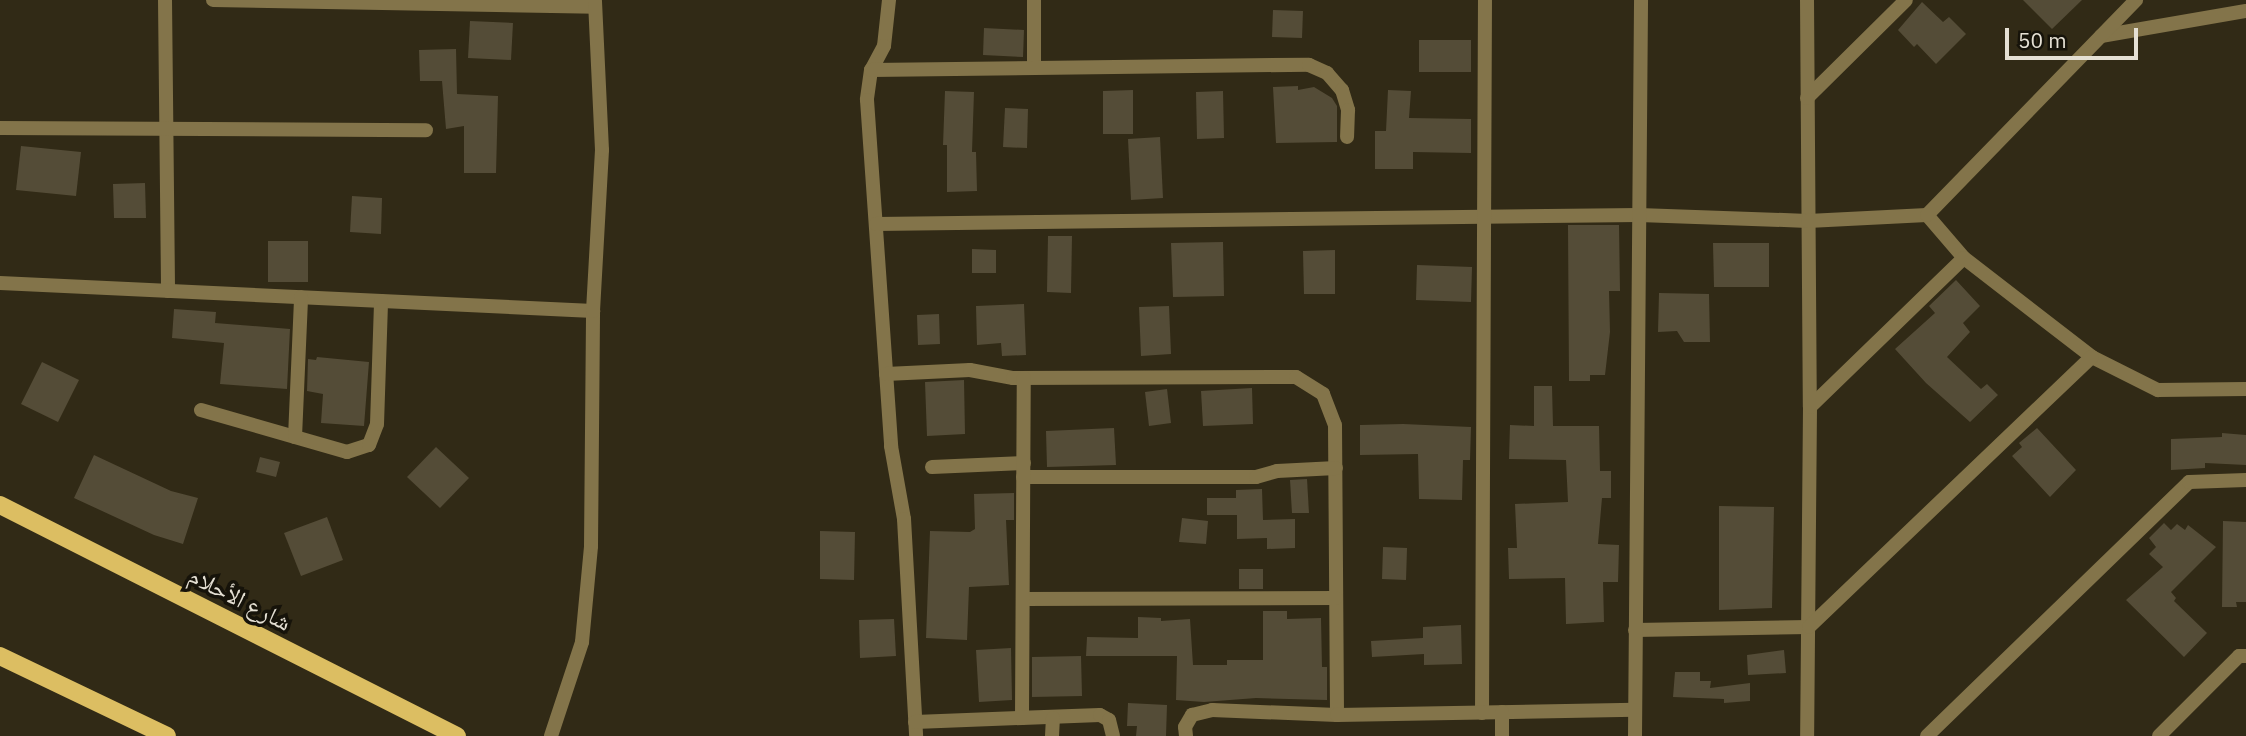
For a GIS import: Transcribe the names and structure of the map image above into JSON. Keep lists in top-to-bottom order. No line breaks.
{"streets":{"main road":["شارع الأحلام"]},"scale_bar":"50 m"}
